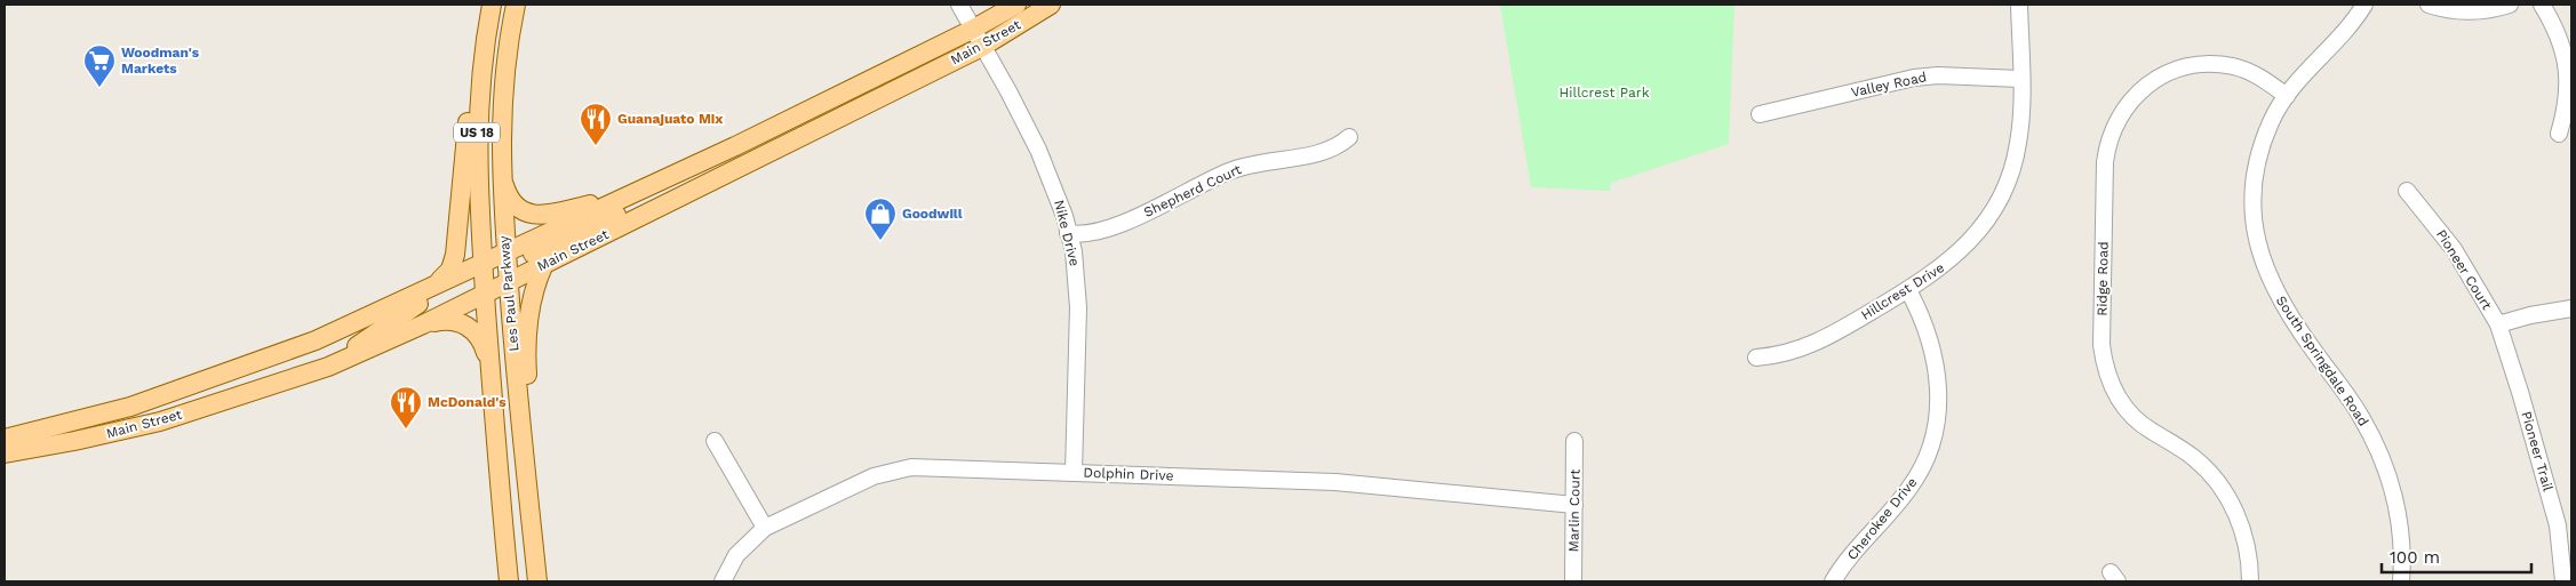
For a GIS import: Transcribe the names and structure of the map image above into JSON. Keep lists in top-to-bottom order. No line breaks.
{"streets":{"main road":["Main Street","US 18","Les Paul Parkway"],"street":["Valley Road","Shepherd Court","Nike Drive","Pioneer Court","Ridge Road","Hillcrest Drive","South Springdale Road","Pioneer Trail","Dolphin Drive","Marlin Court","Cherokee Drive"]},"crossings":[["Main Street","Nike Drive"],["Main Street","Les Paul Parkway"],["Valley Road","Hillcrest Drive"],["Shepherd Court","Nike Drive"],["Nike Drive","Dolphin Drive"],["Pioneer Court","Pioneer Trail"],["Ridge Road","South Springdale Road"],["Hillcrest Drive","Cherokee Drive"],["Dolphin Drive","Marlin Court"]],"parks":["Hillcrest Park"],"places":{"supermarket":["Woodman's Markets"],"restaurant":["Guanajuato Mix","McDonald's"],"shop":["Goodwill"]},"scale_bar":"100 m"}
